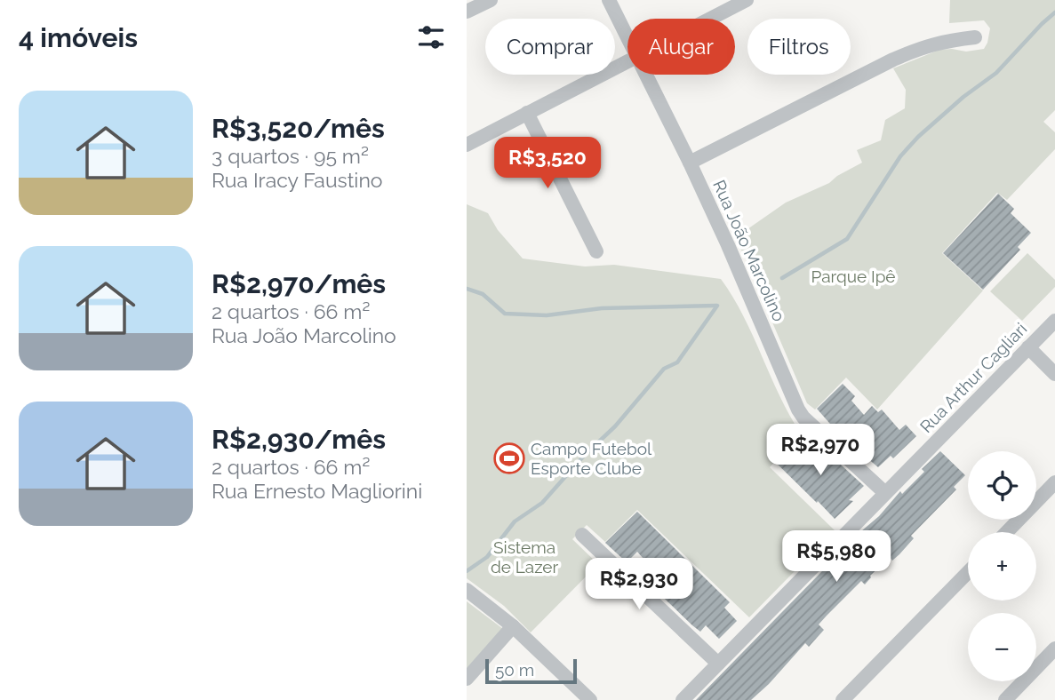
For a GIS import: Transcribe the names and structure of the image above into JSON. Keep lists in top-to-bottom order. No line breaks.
{"streets":{"street":["Rua João Marcolino","Rua Arthur Cagliari"]},"crossings":[["Rua João Marcolino","Rua Arthur Cagliari"]],"parks":["Parque Ipê","Sistema de Lazer"],"places":{"sports":["Campo Futebol Esporte Clube"]},"scale_bar":"50 m","page":{"heading":"4 imóveis","chip":["Comprar","Alugar","Filtros"],"list":[{"name":"R$3,520/mês","note":"3 quartos · 95 m² · Rua Iracy Faustino"},{"name":"R$2,970/mês","note":"2 quartos · 66 m² · Rua João Marcolino"},{"name":"R$2,930/mês","note":"2 quartos · 66 m² · Rua Ernesto Magliorini"}],"price":["R$3,520","R$2,970","R$5,980","R$2,930"],"map_buttons":["+","−"],"scale":"50 m"}}
